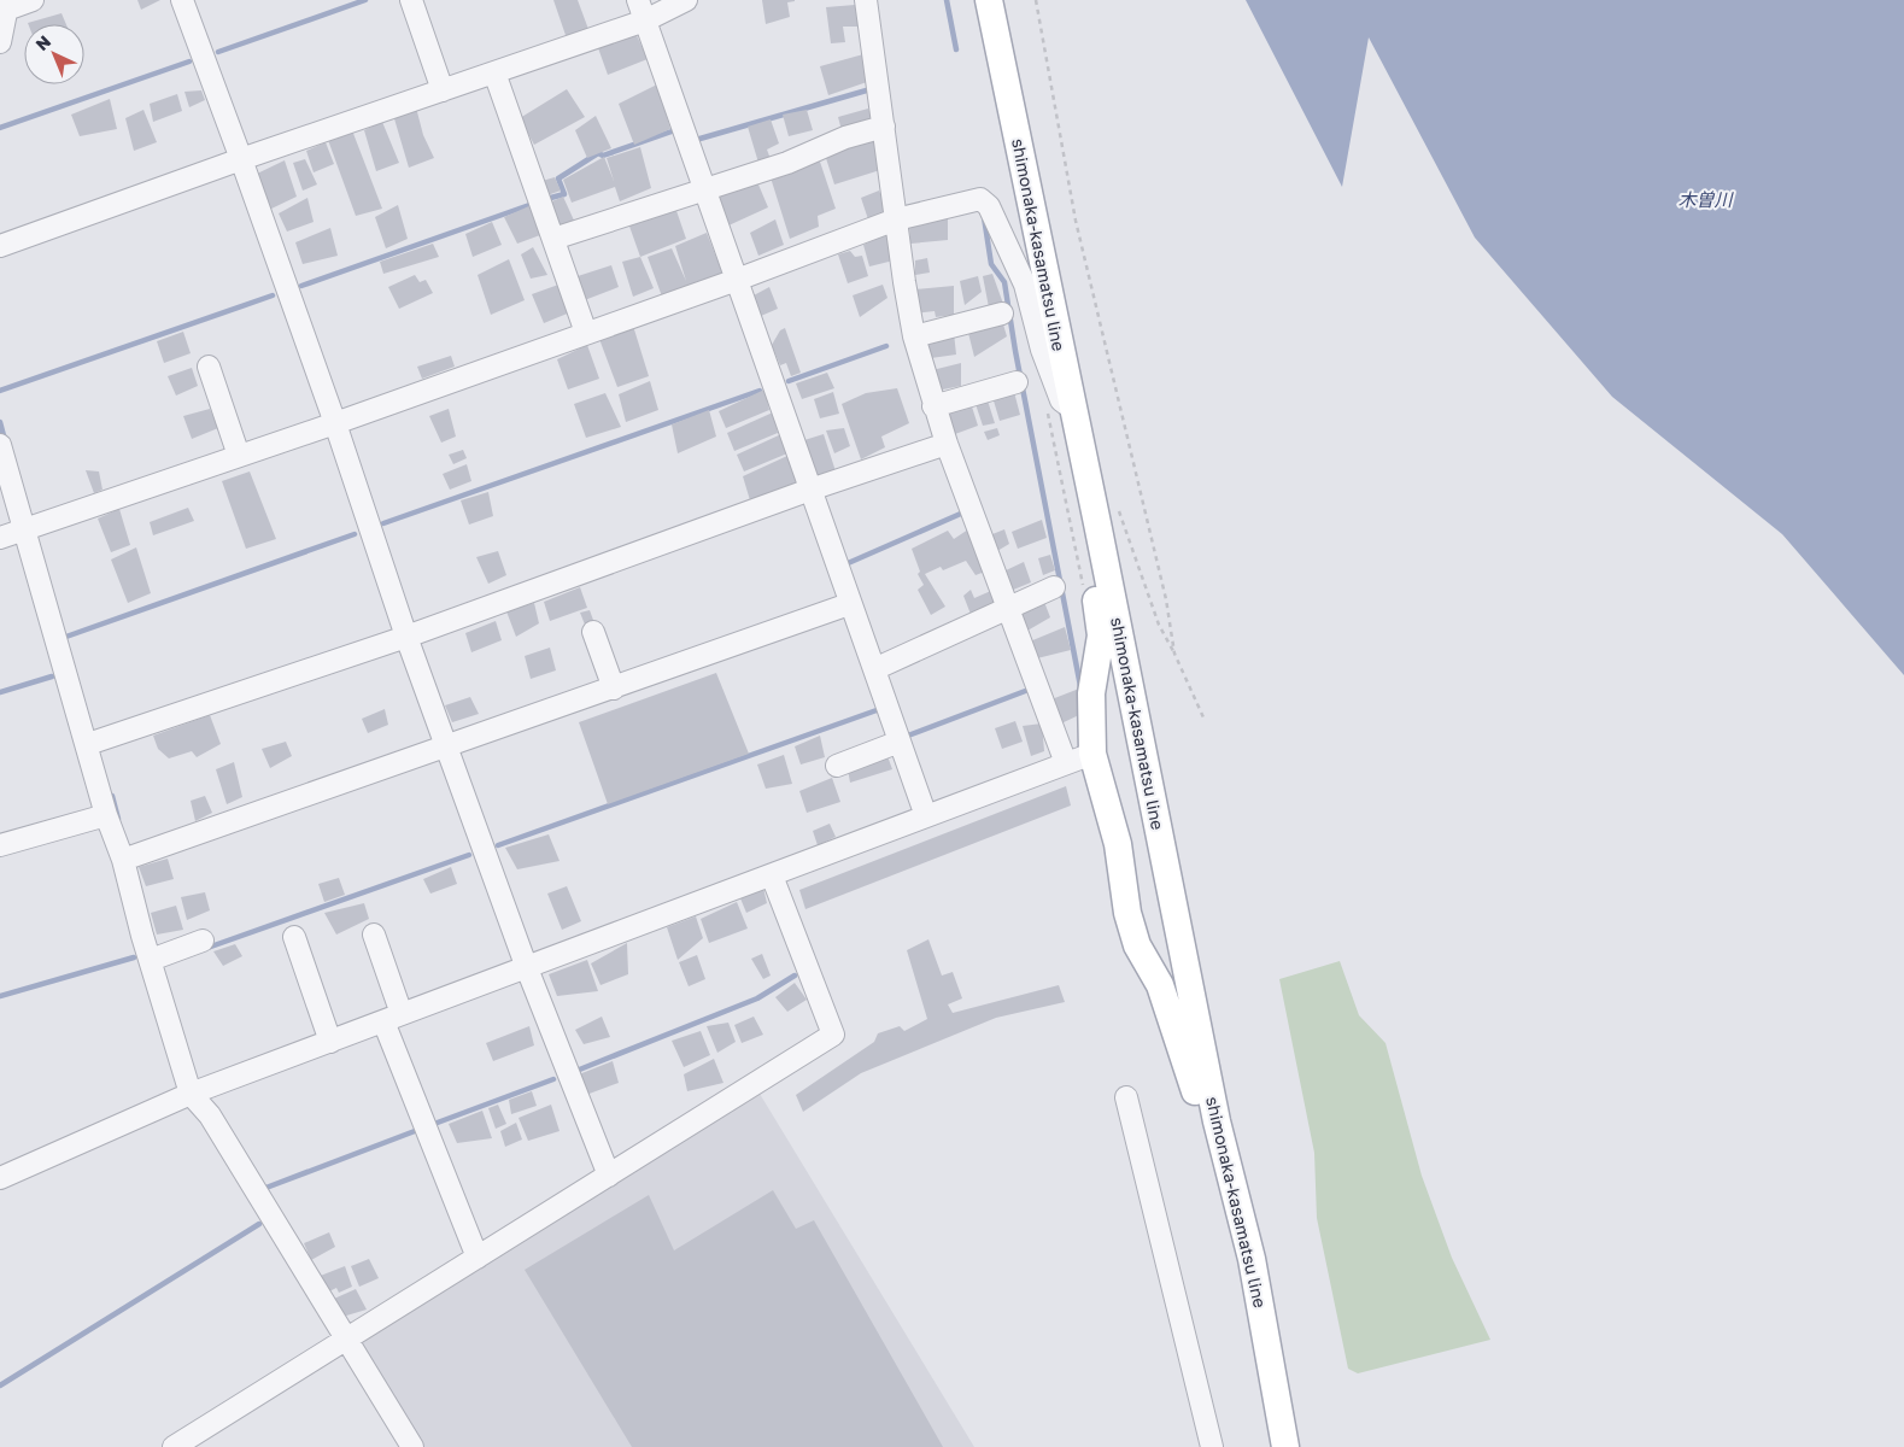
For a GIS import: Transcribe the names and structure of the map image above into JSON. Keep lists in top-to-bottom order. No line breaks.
{"streets":{"main road":["shimonaka-kasamatsu line"]},"water":["木曽川"],"north":"top left"}
